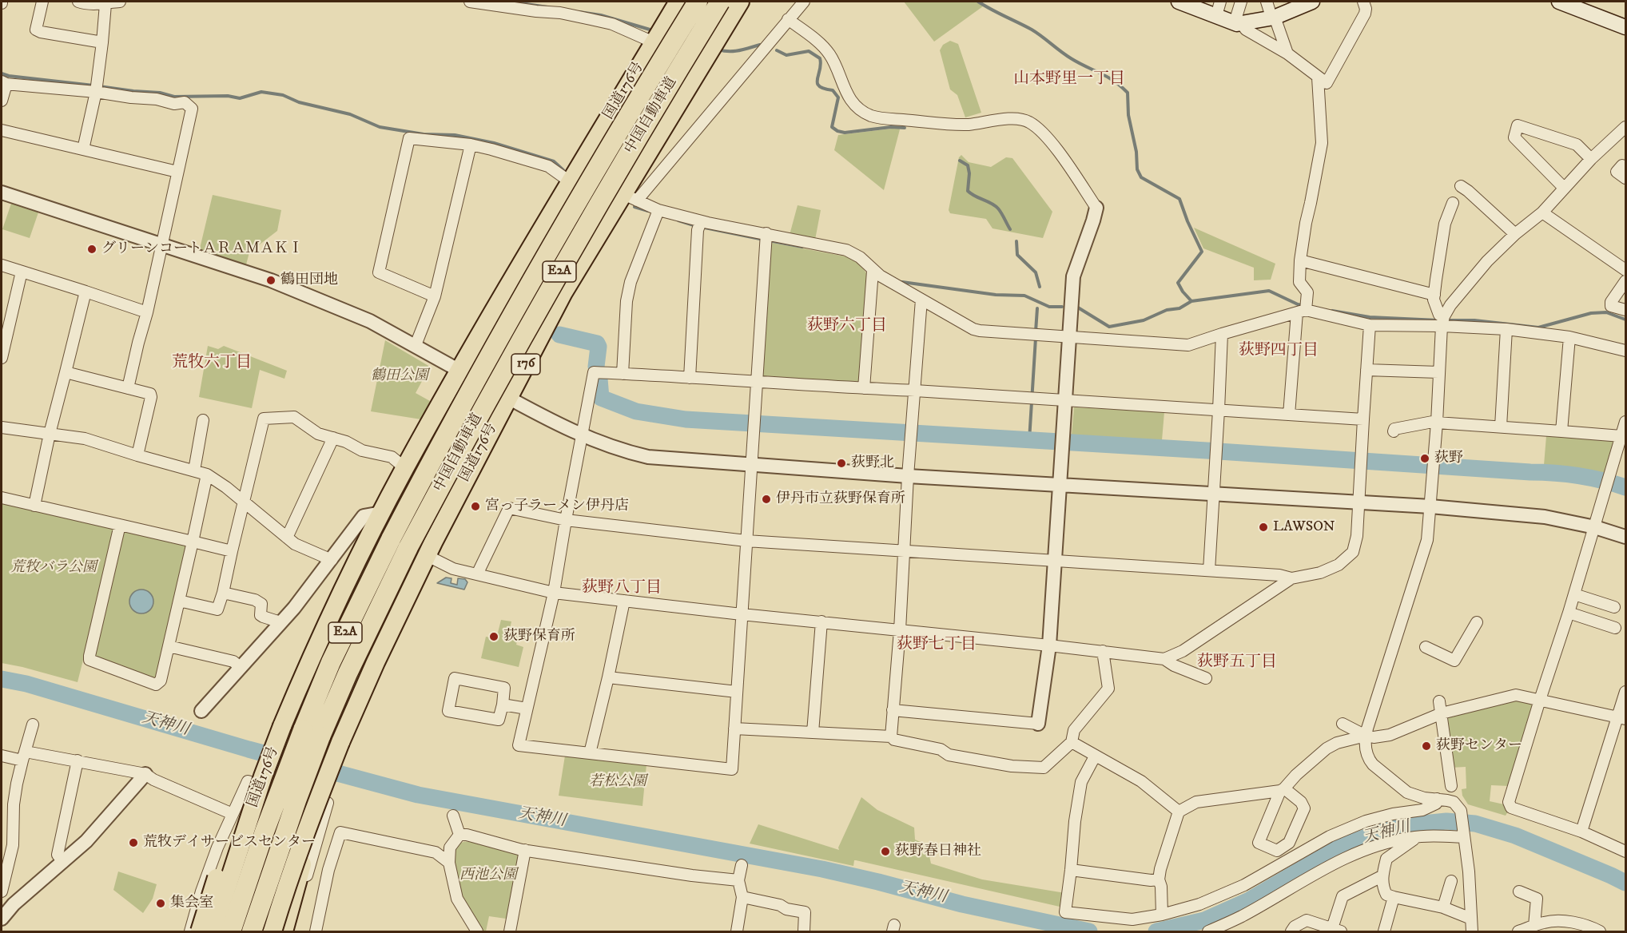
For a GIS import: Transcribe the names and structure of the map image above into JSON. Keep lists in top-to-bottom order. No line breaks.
{"streets":{"highway":["国道176号","中国自動車道","E2A","176"]},"districts":["山本野里一丁目","荻野六丁目","荻野四丁目","荒牧六丁目","荻野八丁目","荻野七丁目","荻野五丁目"],"water":["天神川"],"parks":["鶴田公園","荒牧バラ公園","若松公園","西池公園"],"places":["グリーンコートＡＲＡＭＡＫＩ","鶴田団地","荻野","荻野北","伊丹市立荻野保育所","宮っ子ラーメン伊丹店","LAWSON","荻野保育所","荻野センター","荒牧デイサービスセンター","荻野春日神社","集会室"]}
